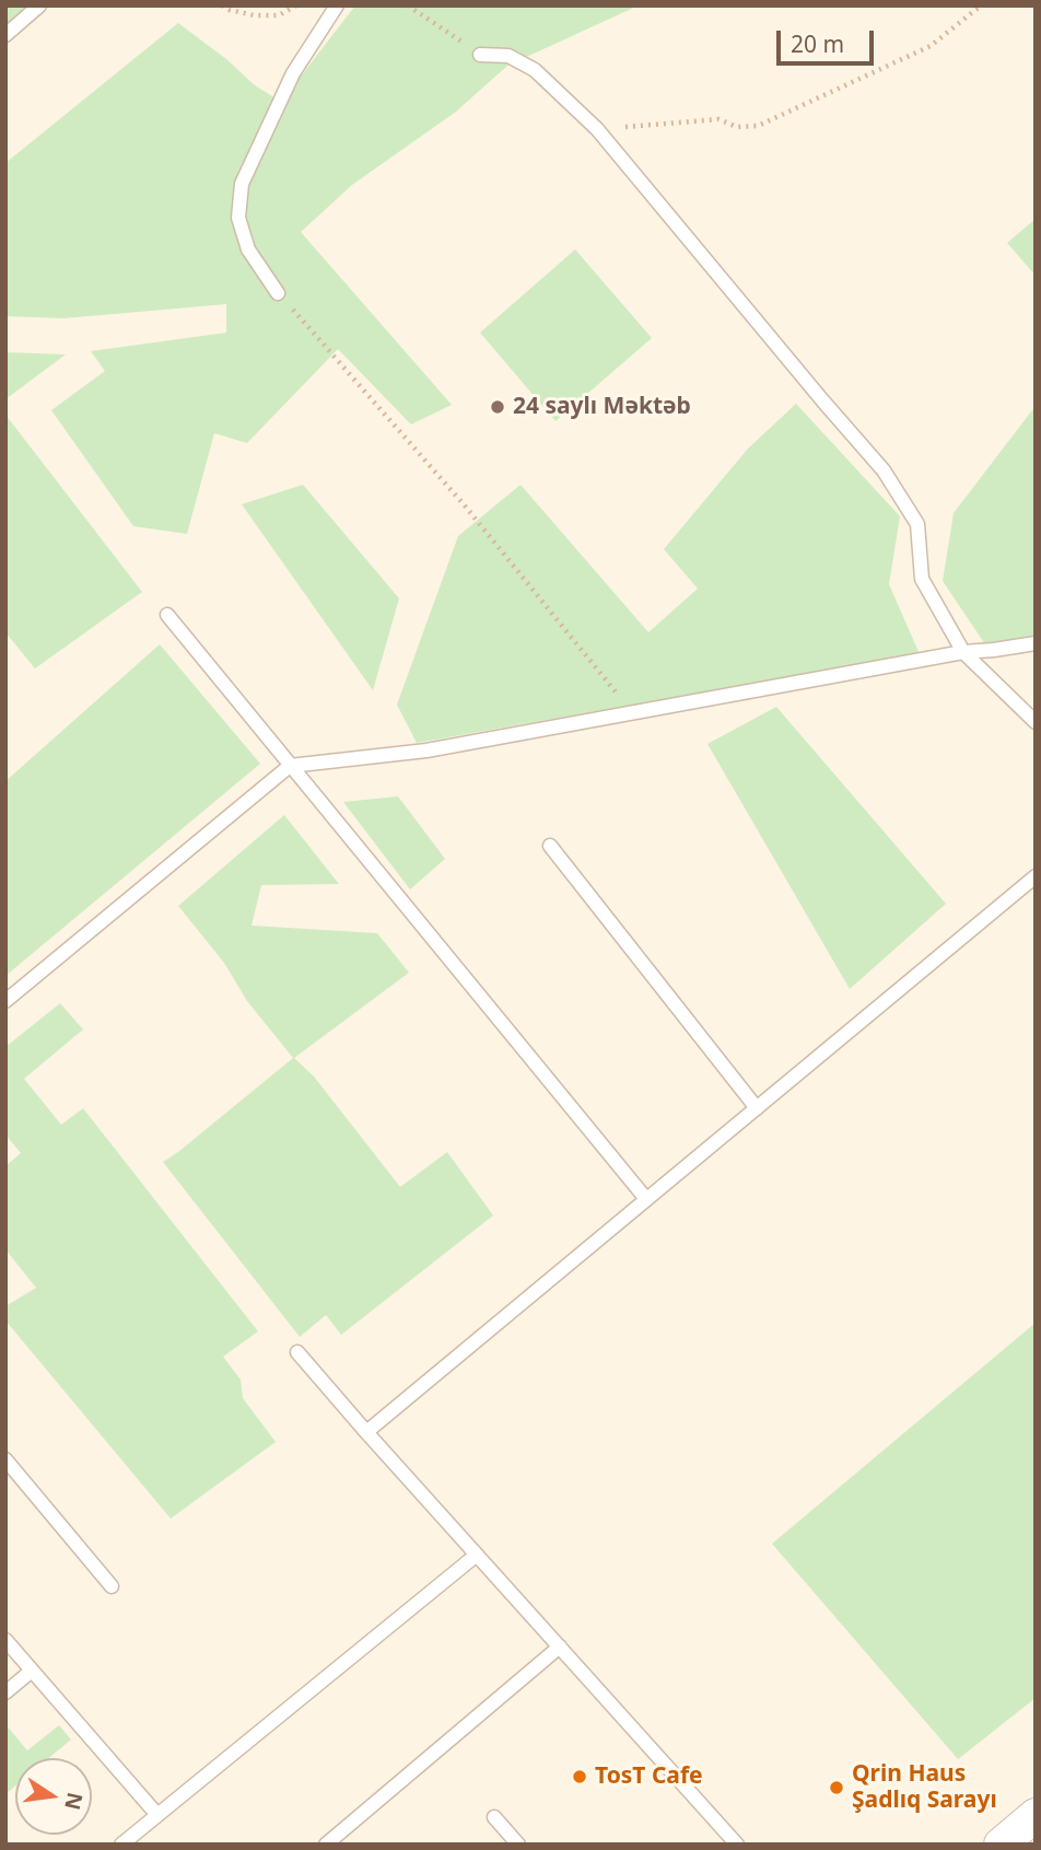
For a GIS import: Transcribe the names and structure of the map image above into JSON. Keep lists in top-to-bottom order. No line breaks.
{"places":["24 saylı Məktəb","TosT Cafe","Qrin Haus Şadlıq Sarayı"],"scale_bar":"20 m","north":"right"}
